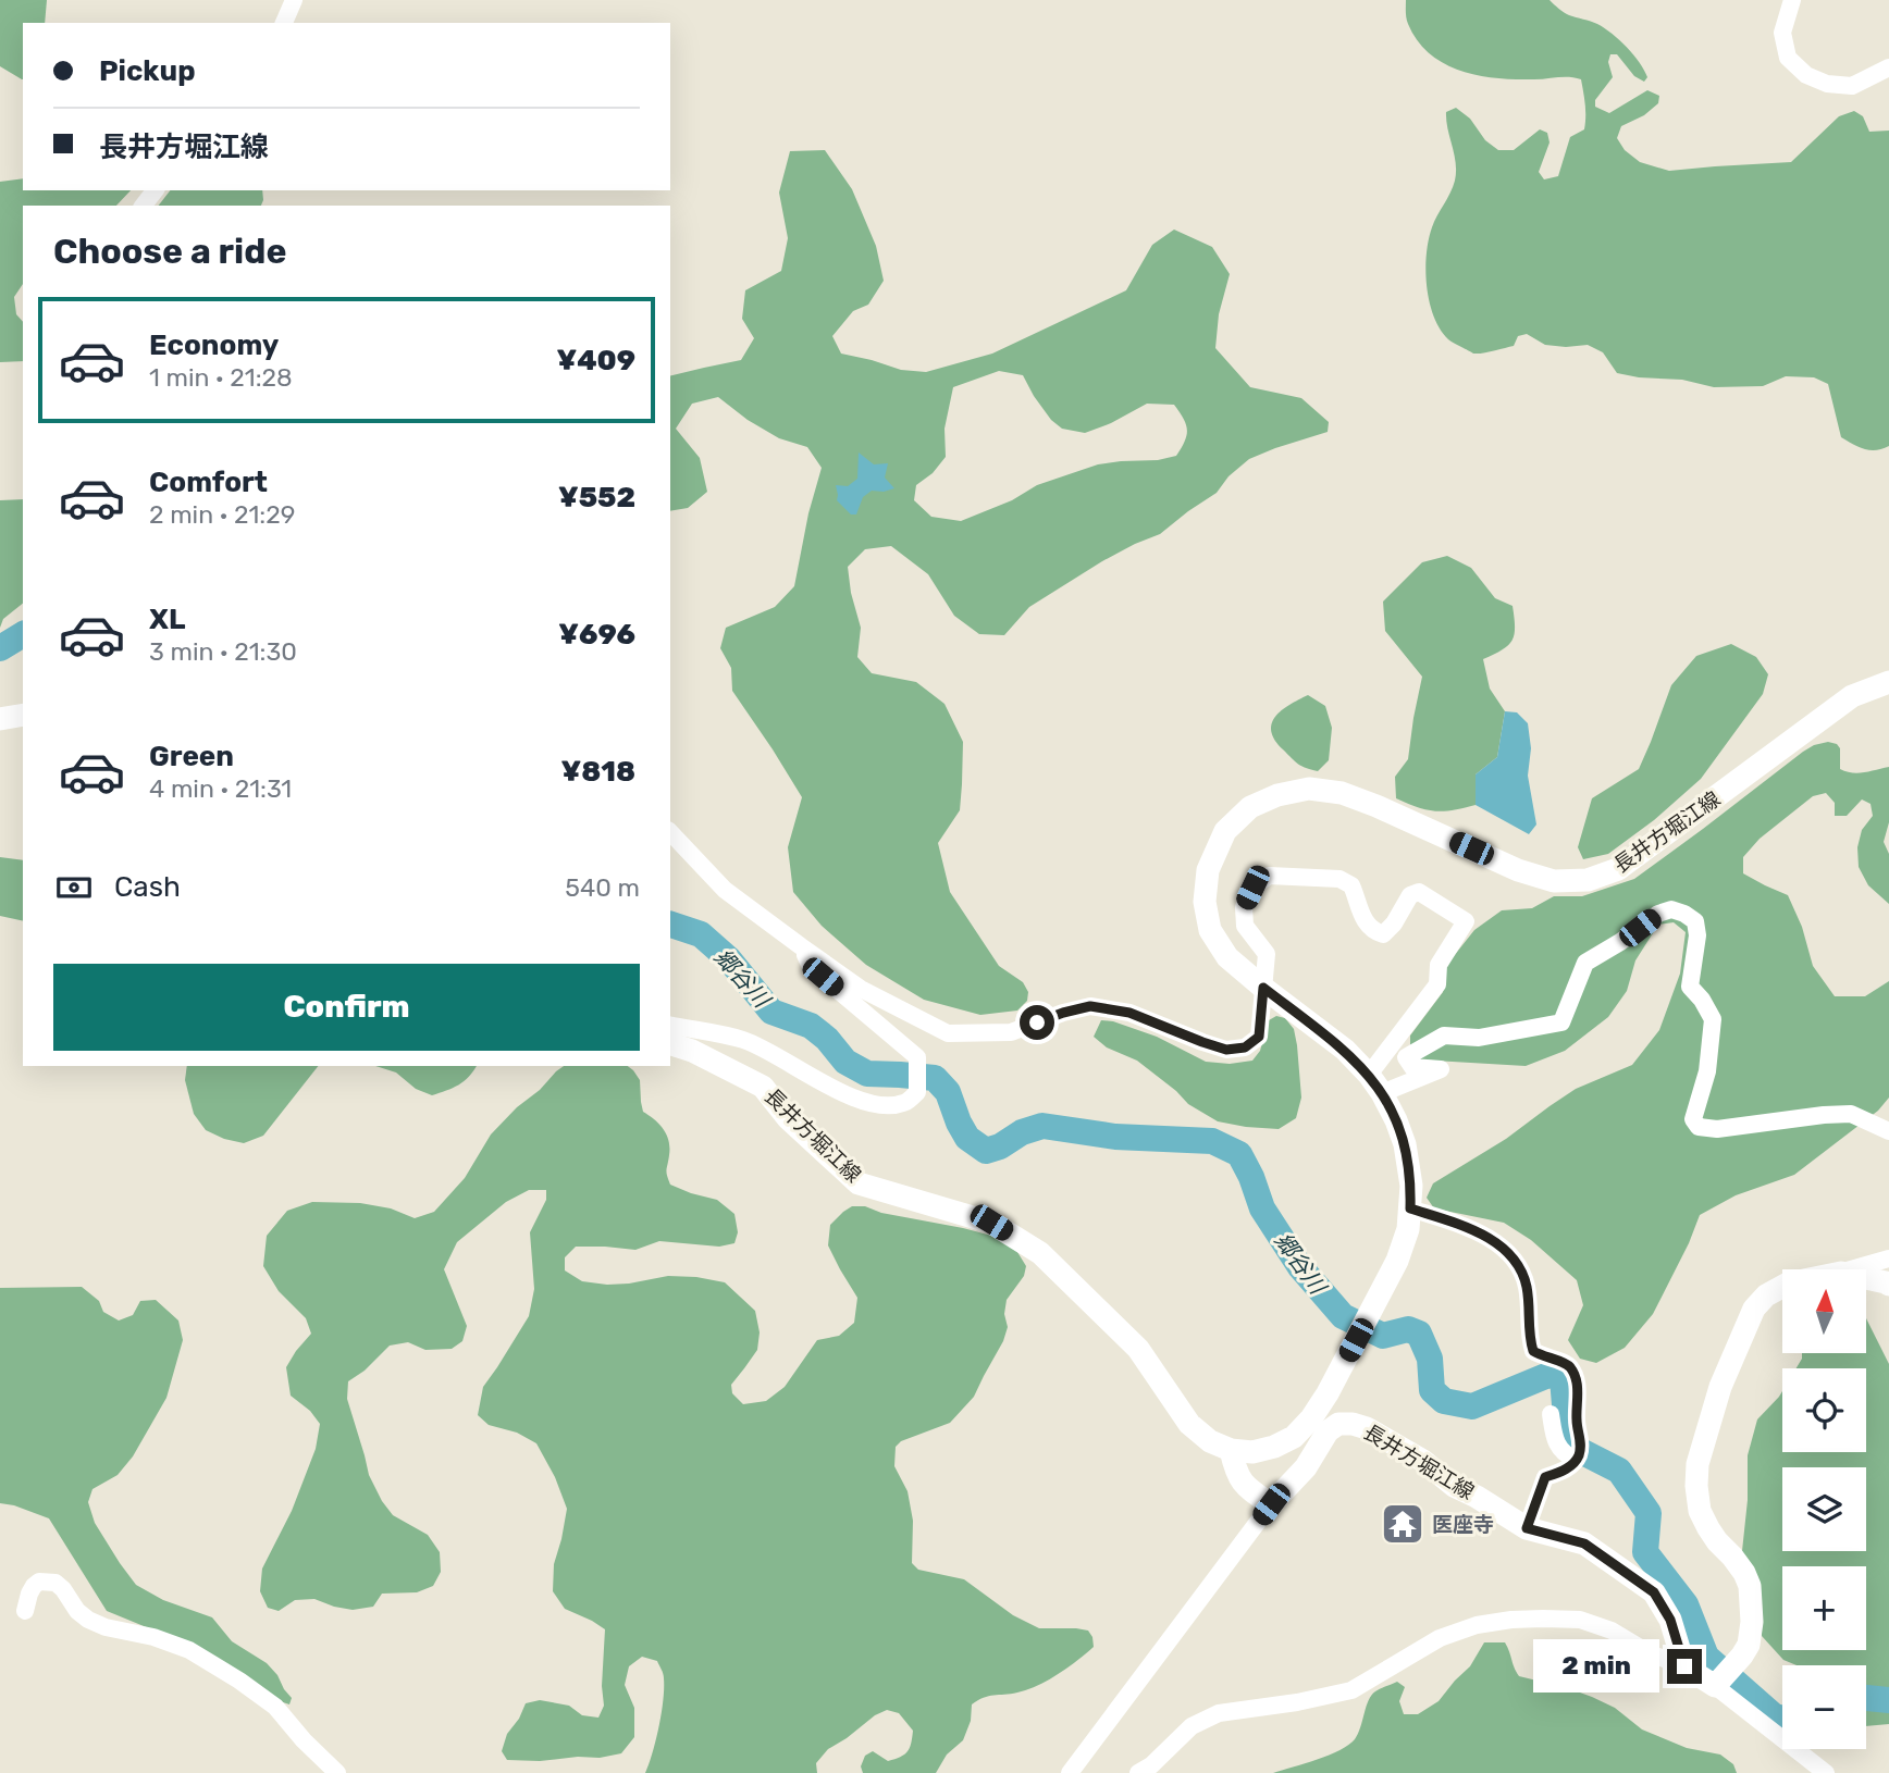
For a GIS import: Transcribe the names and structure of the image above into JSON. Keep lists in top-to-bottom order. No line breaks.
{"streets":{"main road":["長井方堀江線"]},"water":["郷谷川"],"places":{"temple":["医座寺"]},"north":"top","page":{"banner":["Pickup","長井方堀江線"],"heading":"Choose a ride","list":[{"name":"Economy","note":"1 min · 21:28","value":"¥409"},{"name":"Comfort","note":"2 min · 21:29","value":"¥552"},{"name":"XL","note":"3 min · 21:30","value":"¥696"},{"name":"Green","note":"4 min · 21:31","value":"¥818"}],"pay":["Cash","540 m"],"buttons":"Confirm","map_buttons":["+","−"],"bubble":"2 min"}}
